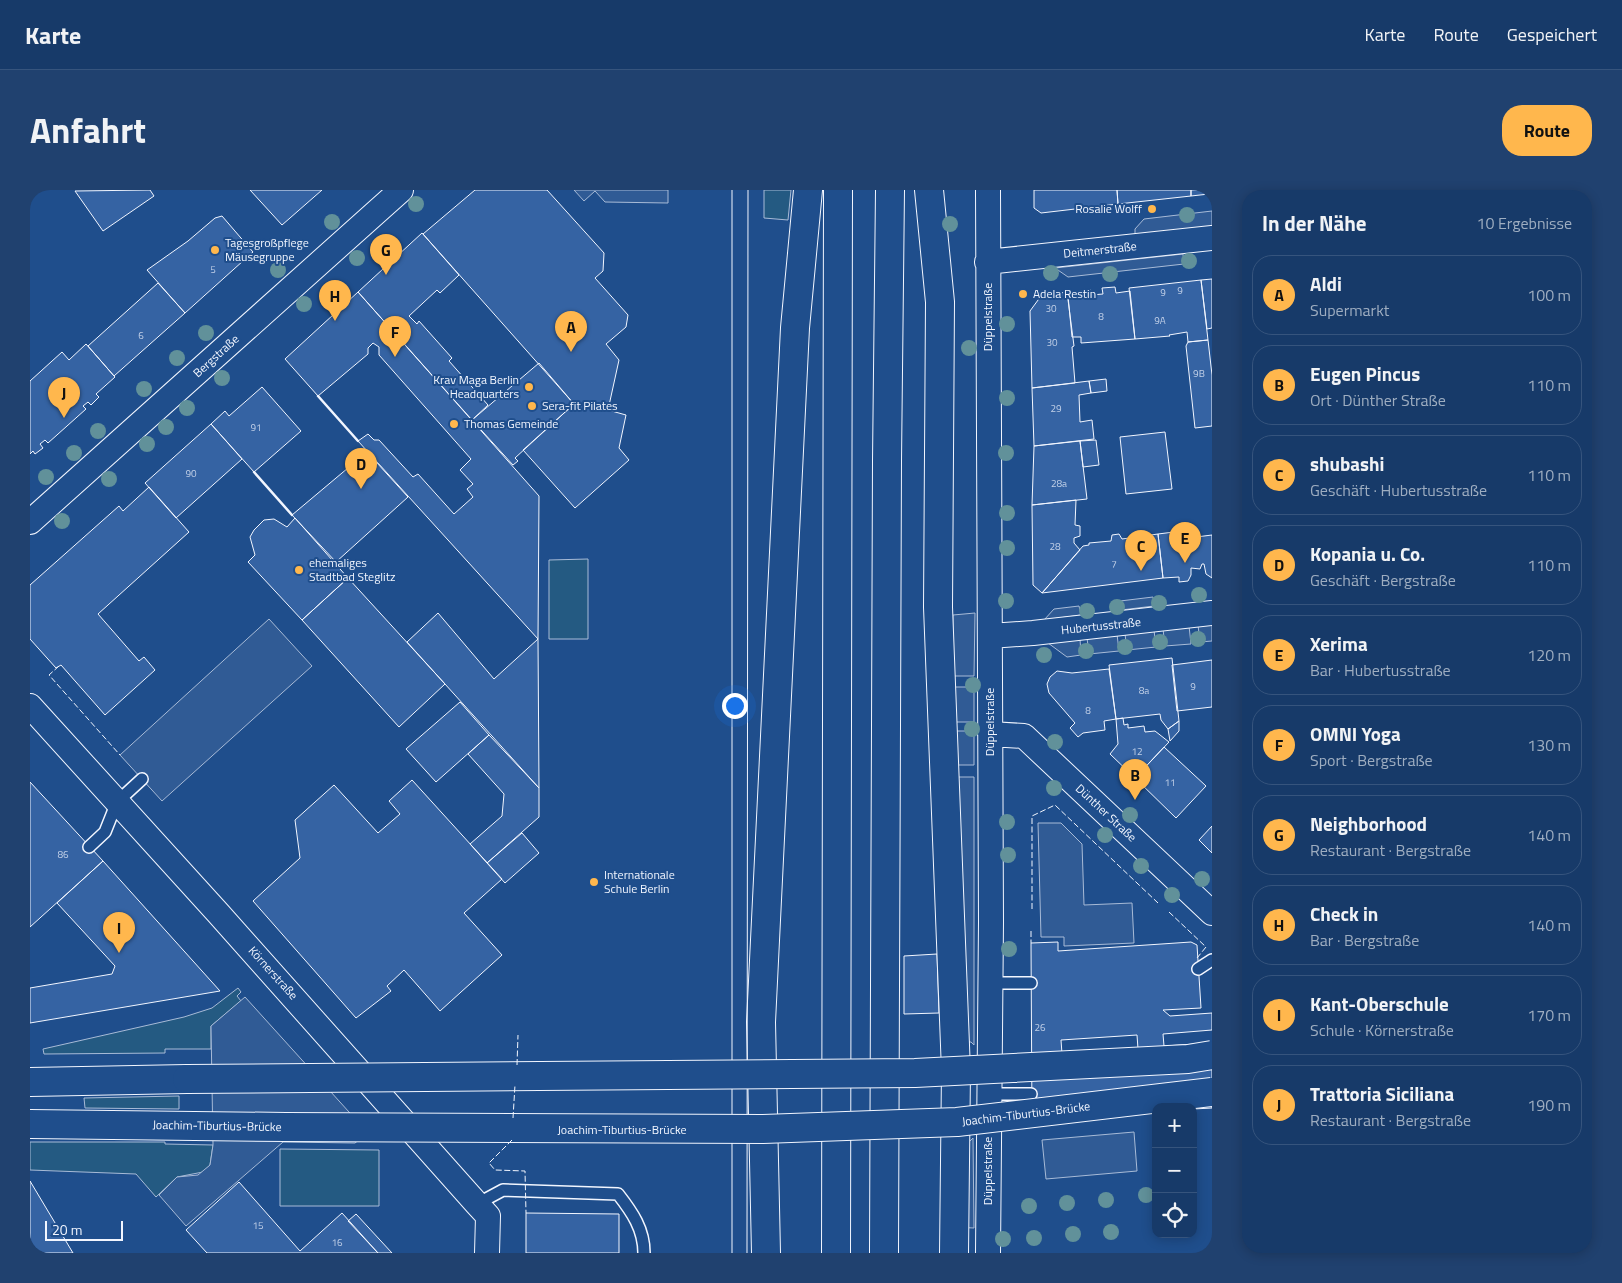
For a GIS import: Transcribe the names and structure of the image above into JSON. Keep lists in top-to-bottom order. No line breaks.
{"streets":{"main road":["Joachim-Tiburtius-Brücke"],"street":["Deitmerstraße","Düppelstraße","Bergstraße","Hubertusstraße","Dünther Straße","Körnerstraße"]},"crossings":[["Deitmerstraße","Düppelstraße"],["Düppelstraße","Hubertusstraße"],["Düppelstraße","Dünther Straße"]],"places":["Rosalie Wolff","Tagesgroßpflege Mäusegruppe","Adela Restin","Krav Maga Berlin Headquarters","Sera-fit Pilates","Thomas Gemeinde","ehemaliges Stadtbad Steglitz","Internationale Schule Berlin"],"house_numbers":["5","9","9","30","8","9A","6","30","9B","29","91","90","28a","28","7","9","8a","8","12","11","86","26","15","16"],"scale_bar":"20 m","page":{"header":"Karte","nav":["Karte","Route","Gespeichert"],"title":"Anfahrt","buttons":"Route","heading":["In der Nähe","10 Ergebnisse"],"pins":["G","H","A","F","J","D","E","C","B","I"],"list":[{"mark":"A","name":"Aldi","note":"Supermarkt","value":"100 m"},{"mark":"B","name":"Eugen Pincus","note":"Ort · Dünther Straße","value":"110 m"},{"mark":"C","name":"shubashi","note":"Geschäft · Hubertusstraße","value":"110 m"},{"mark":"D","name":"Kopania u. Co.","note":"Geschäft · Bergstraße","value":"110 m"},{"mark":"E","name":"Xerima","note":"Bar · Hubertusstraße","value":"120 m"},{"mark":"F","name":"OMNI Yoga","note":"Sport · Bergstraße","value":"130 m"},{"mark":"G","name":"Neighborhood","note":"Restaurant · Bergstraße","value":"140 m"},{"mark":"H","name":"Check in","note":"Bar · Bergstraße","value":"140 m"},{"mark":"I","name":"Kant-Oberschule","note":"Schule · Körnerstraße","value":"170 m"},{"mark":"J","name":"Trattoria Siciliana","note":"Restaurant · Bergstraße","value":"190 m"}],"map_buttons":["+","−"],"scale":"20 m"}}
